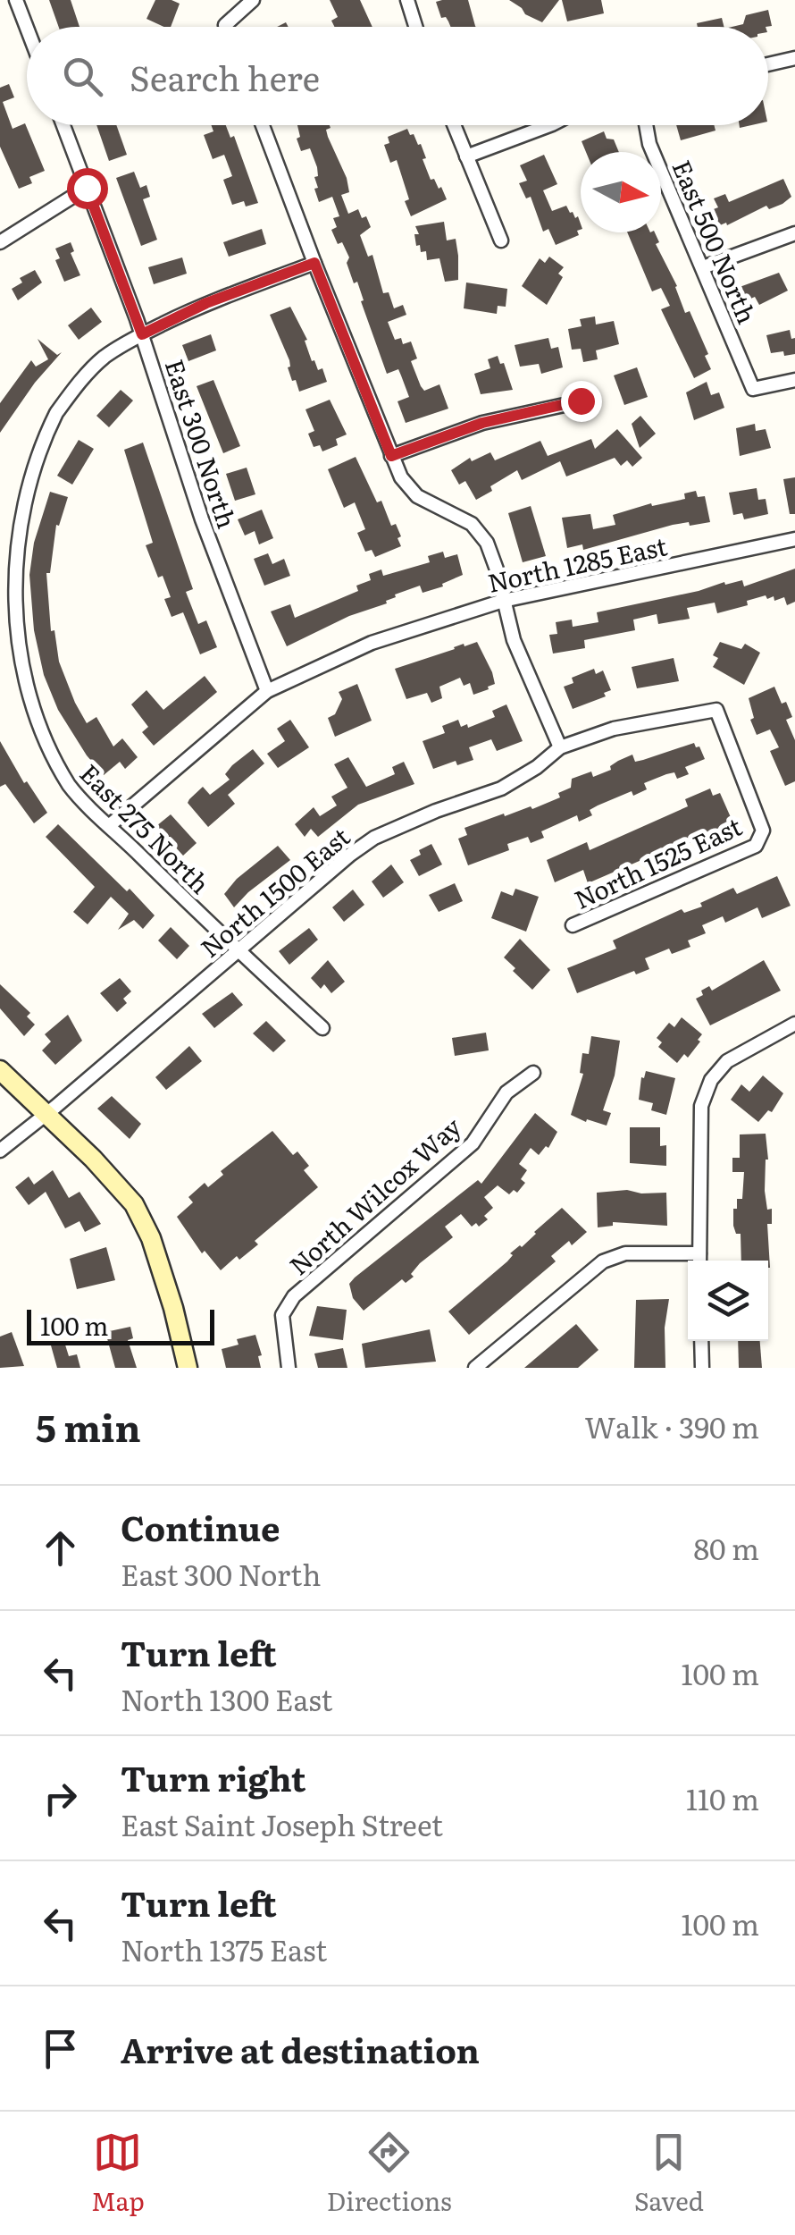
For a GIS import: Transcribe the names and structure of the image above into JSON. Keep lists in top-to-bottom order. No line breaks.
{"streets":{"street":["East 500 North","East 300 North","North 1285 East","East 275 North","North 1525 East","North 1500 East","North Wilcox Way"]},"crossings":[["East 300 North","North 1285 East"],["North 1285 East","East 275 North"],["East 275 North","North 1500 East"],["North 1525 East","North 1500 East"]],"scale_bar":"100 m","north":"right","page":{"search":"Search here","scale":"100 m","heading":["5 min","Walk · 390 m"],"list":[["Continue","East 300 North","80 m"],["Turn left","North 1300 East","100 m"],["Turn right","East Saint Joseph Street","110 m"],["Turn left","North 1375 East","100 m"],"Arrive at destination"],"nav":["Map","Directions","Saved"]}}
